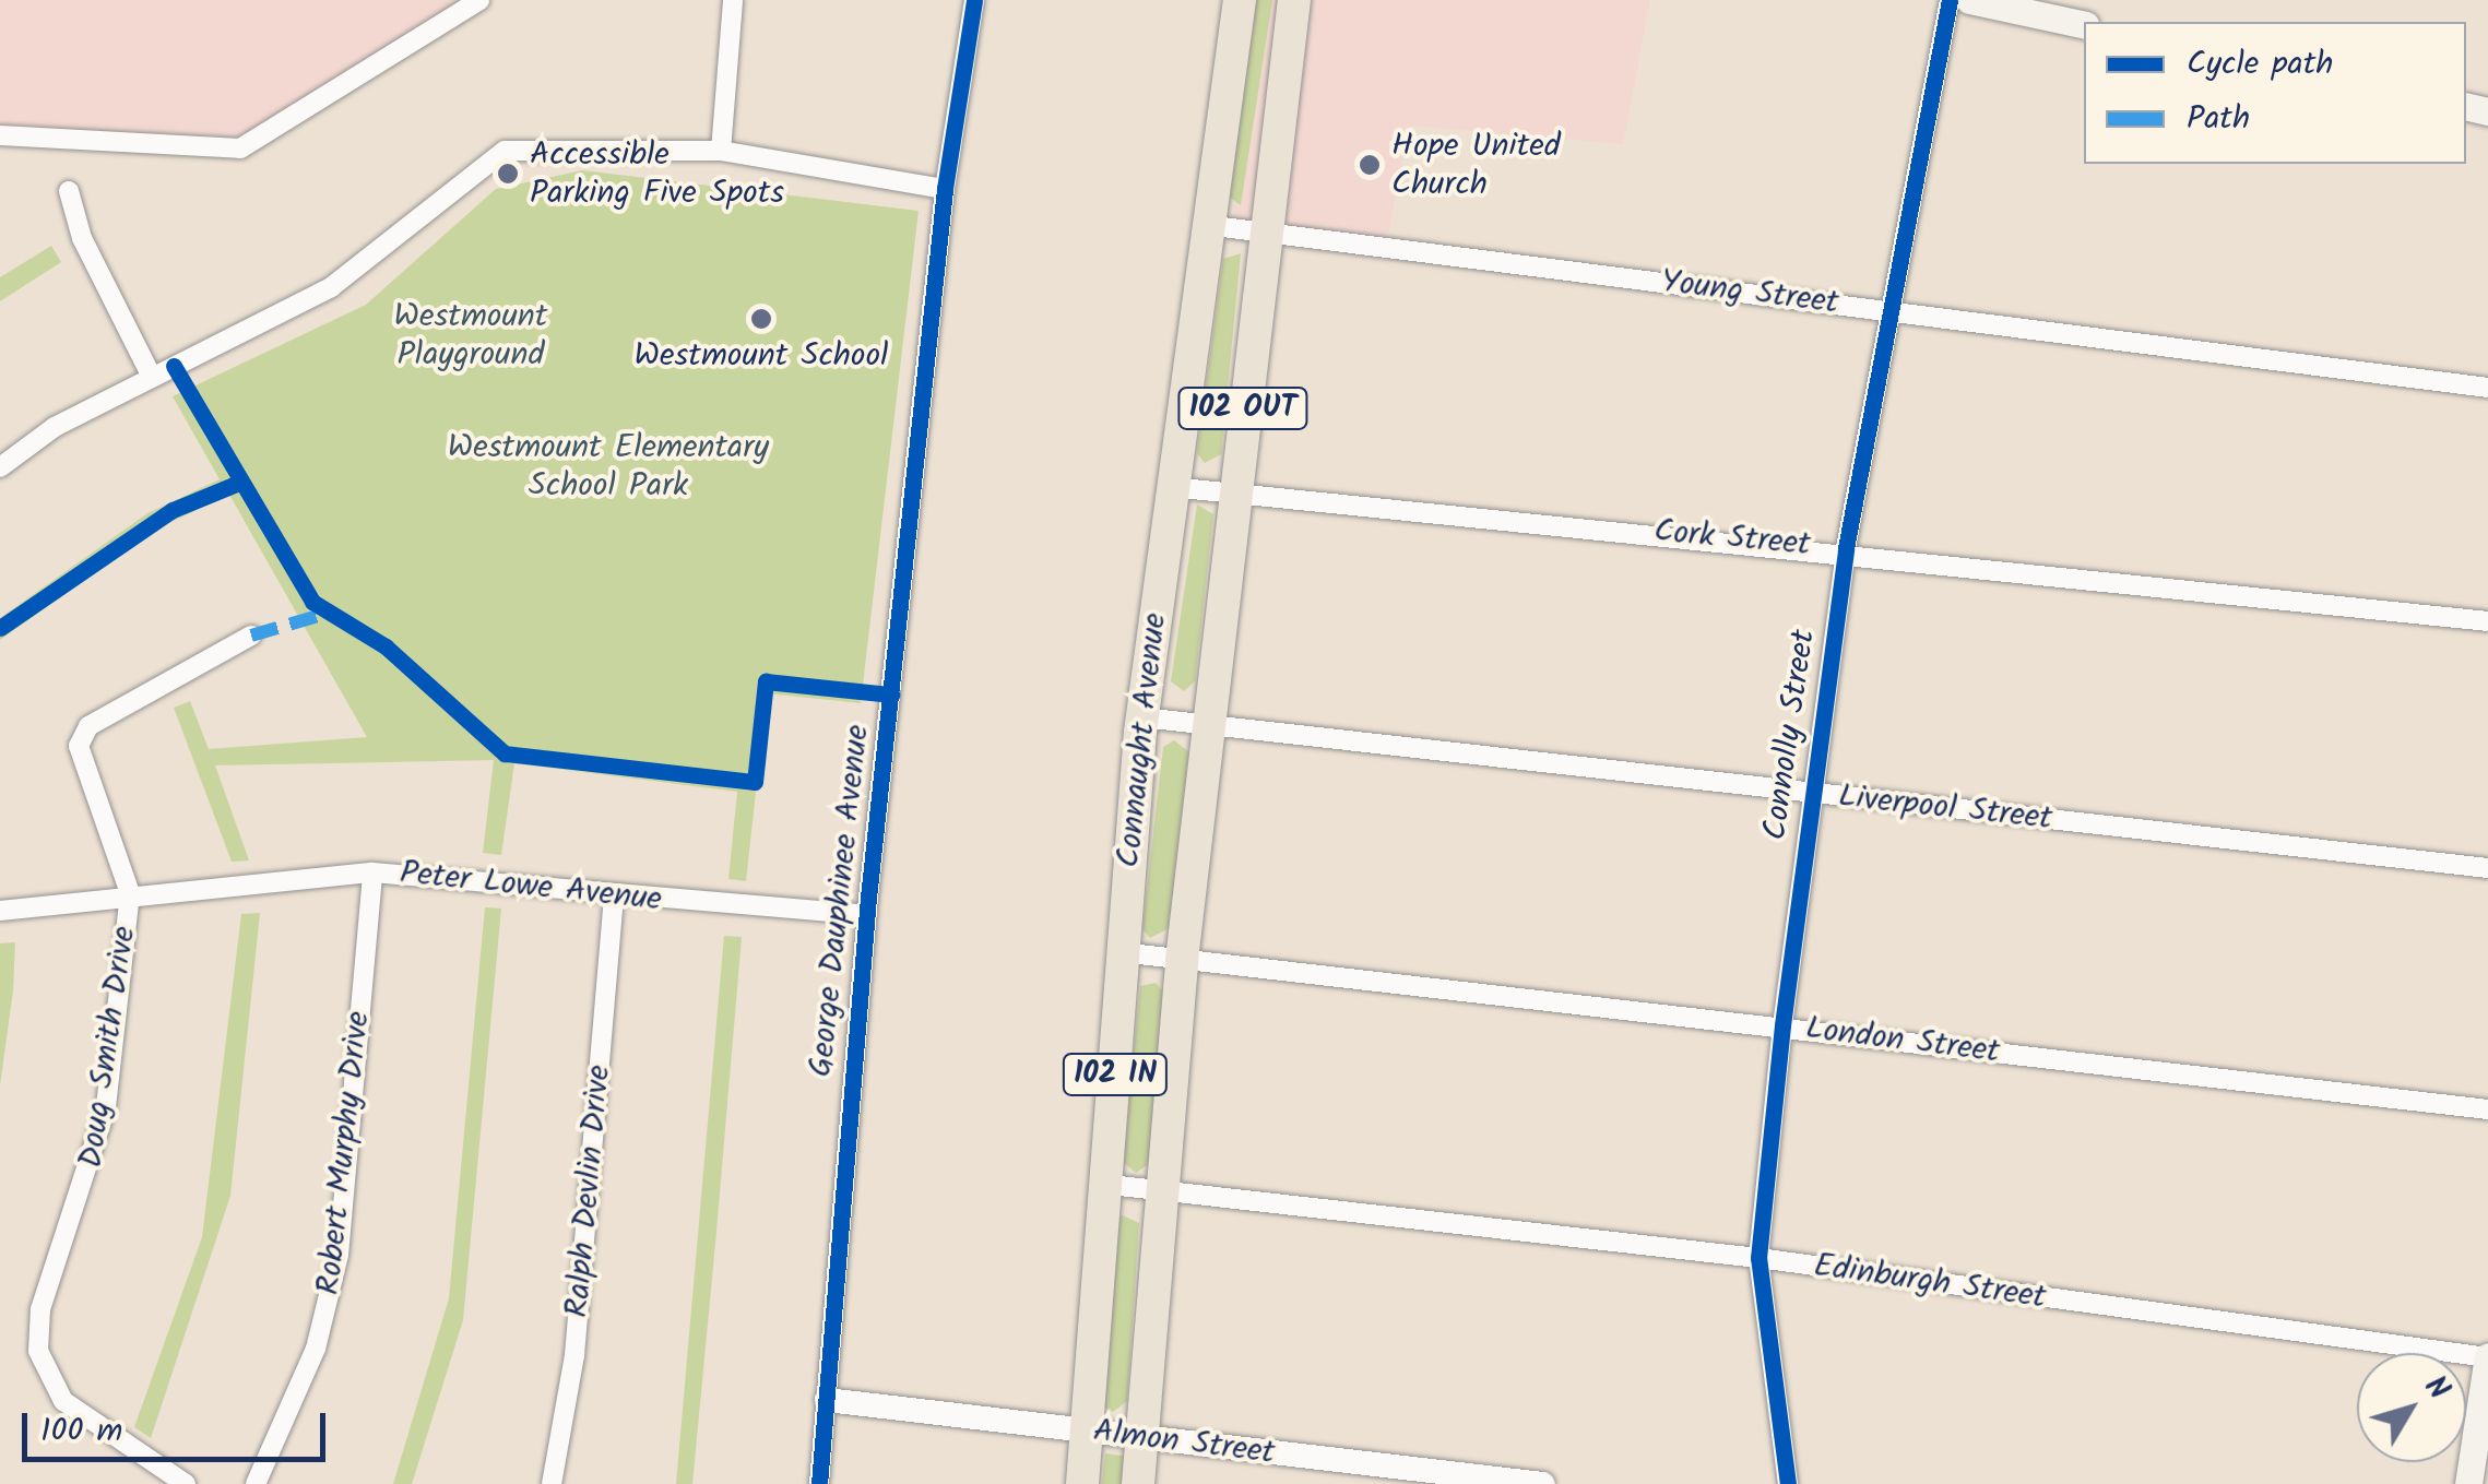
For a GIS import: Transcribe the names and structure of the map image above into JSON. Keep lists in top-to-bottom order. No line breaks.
{"streets":{"main road":["102 OUT","Connaught Avenue","102 IN"],"street":["Young Street","Cork Street","Connolly Street","Liverpool Street","Peter Lowe Avenue","George Dauphinee Avenue","London Street","Doug Smith Drive","Robert Murphy Drive","Ralph Devlin Drive","Edinburgh Street","Almon Street"]},"crossings":[["Young Street","Connolly Street"],["Young Street","Connaught Avenue"],["Cork Street","Connolly Street"],["Cork Street","Connaught Avenue"],["Connolly Street","Liverpool Street"],["Connolly Street","London Street"],["Connolly Street","Edinburgh Street"],["Connaught Avenue","Liverpool Street"],["Connaught Avenue","London Street"],["Connaught Avenue","Edinburgh Street"],["Connaught Avenue","Almon Street"],["Peter Lowe Avenue","George Dauphinee Avenue"],["Peter Lowe Avenue","Doug Smith Drive"],["Peter Lowe Avenue","Robert Murphy Drive"],["Peter Lowe Avenue","Ralph Devlin Drive"],["George Dauphinee Avenue","Almon Street"]],"parks":["Westmount Playground","Westmount Elementary School Park"],"places":["Hope United Church","Accessible Parking Five Spots","Westmount School"],"legend":["Cycle path","Path"],"scale_bar":"100 m","north":"top right"}
